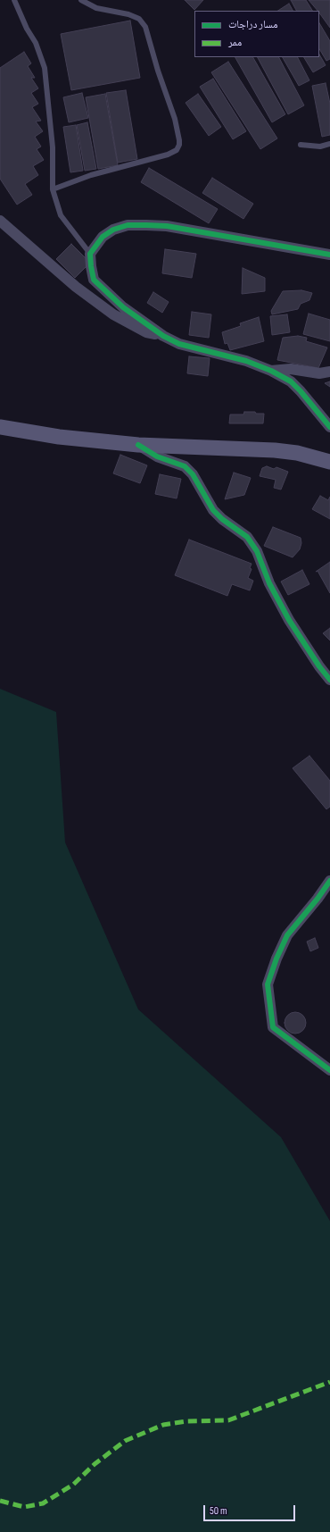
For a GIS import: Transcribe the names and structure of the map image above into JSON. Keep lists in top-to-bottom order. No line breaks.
{"legend":["مسار دراجات","ممر"],"scale_bar":"50 m"}
